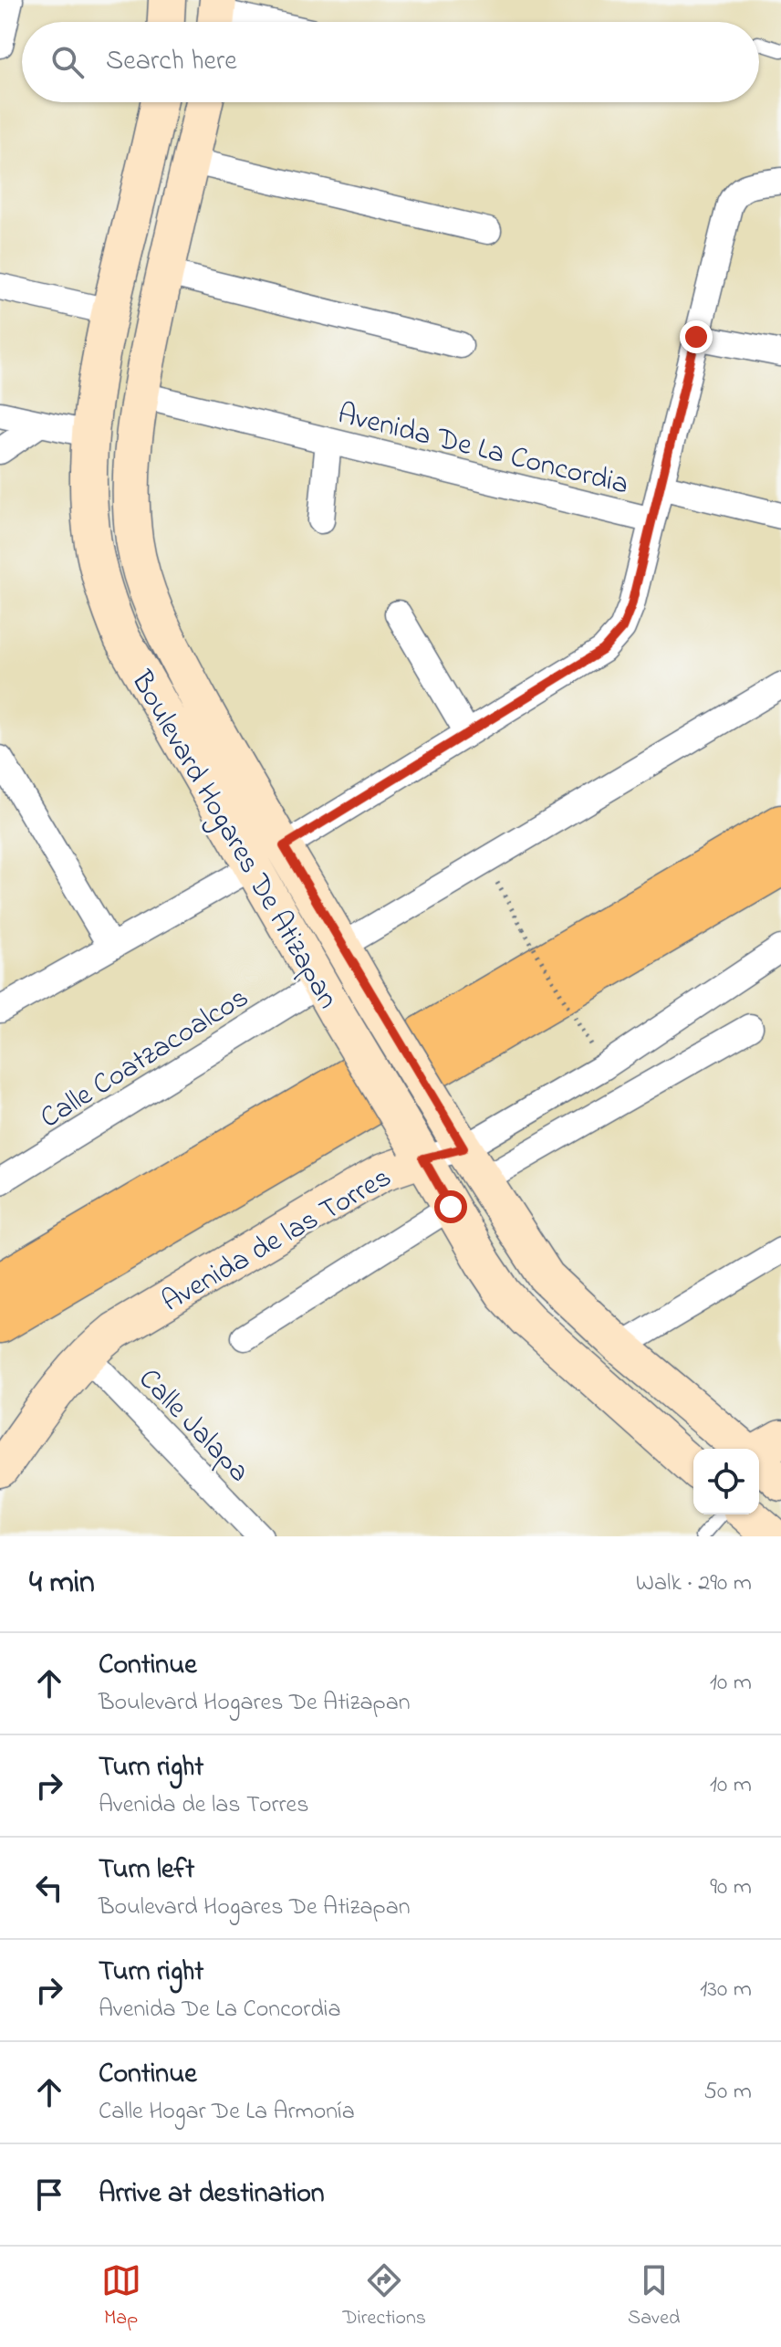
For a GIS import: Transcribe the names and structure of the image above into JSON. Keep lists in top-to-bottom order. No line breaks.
{"streets":{"street":["Avenida De La Concordia","Boulevard Hogares De Atizapan","Calle Coatzacoalcos","Avenida de las Torres","Calle Jalapa"]},"crossings":[["Avenida De La Concordia","Boulevard Hogares De Atizapan"],["Boulevard Hogares De Atizapan","Calle Coatzacoalcos"],["Boulevard Hogares De Atizapan","Avenida de las Torres"],["Avenida de las Torres","Calle Jalapa"]],"page":{"search":"Search here","heading":["4 min","Walk · 290 m"],"list":[["Continue","Boulevard Hogares De Atizapan","10 m"],["Turn right","Avenida de las Torres","10 m"],["Turn left","Boulevard Hogares De Atizapan","90 m"],["Turn right","Avenida De La Concordia","130 m"],["Continue","Calle Hogar De La Armonía","50 m"],"Arrive at destination"],"nav":["Map","Directions","Saved"]}}
